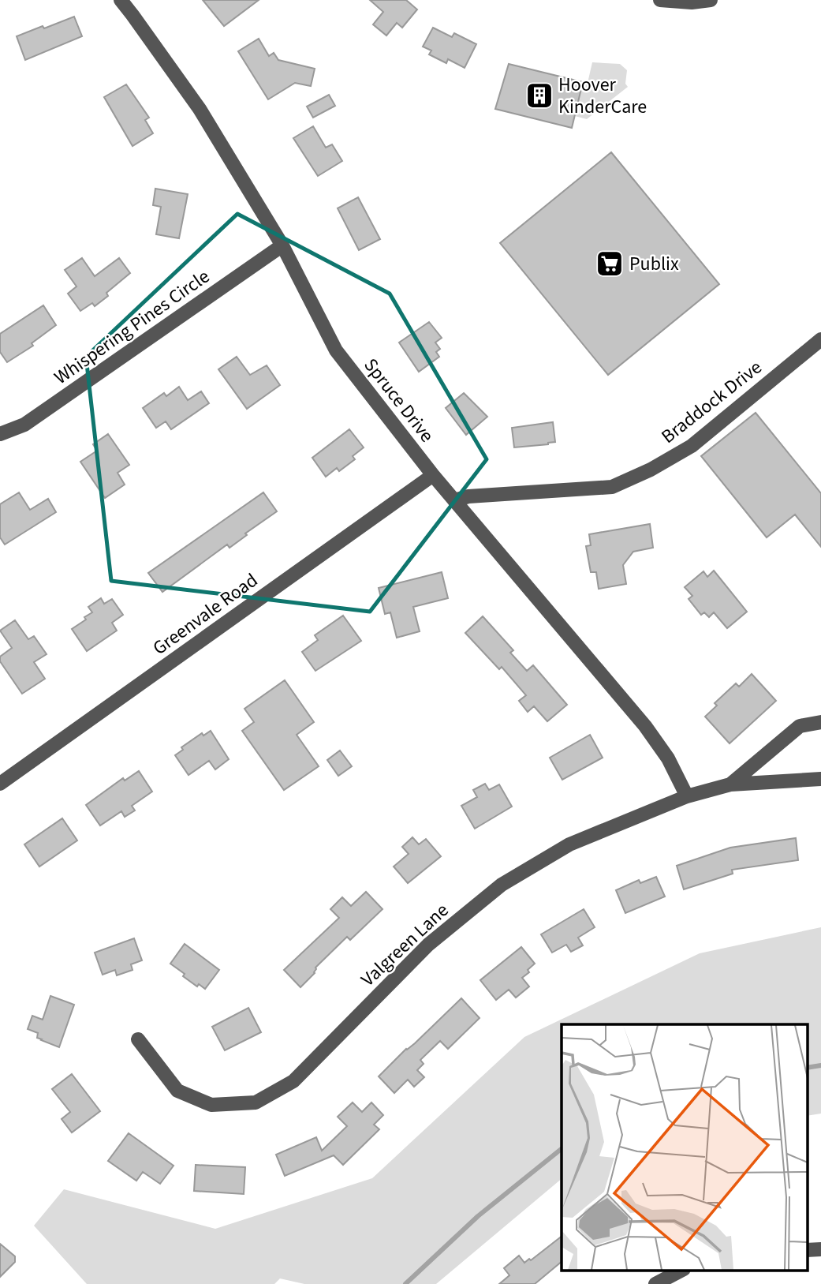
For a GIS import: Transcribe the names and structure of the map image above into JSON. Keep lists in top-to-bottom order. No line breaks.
{"streets":{"street":["Whispering Pines Circle","Spruce Drive","Braddock Drive","Greenvale Road","Valgreen Lane"]},"crossings":[["Whispering Pines Circle","Spruce Drive"],["Spruce Drive","Braddock Drive"],["Spruce Drive","Greenvale Road"],["Spruce Drive","Valgreen Lane"]],"places":{"building":["Hoover KinderCare"],"supermarket":["Publix"]}}
